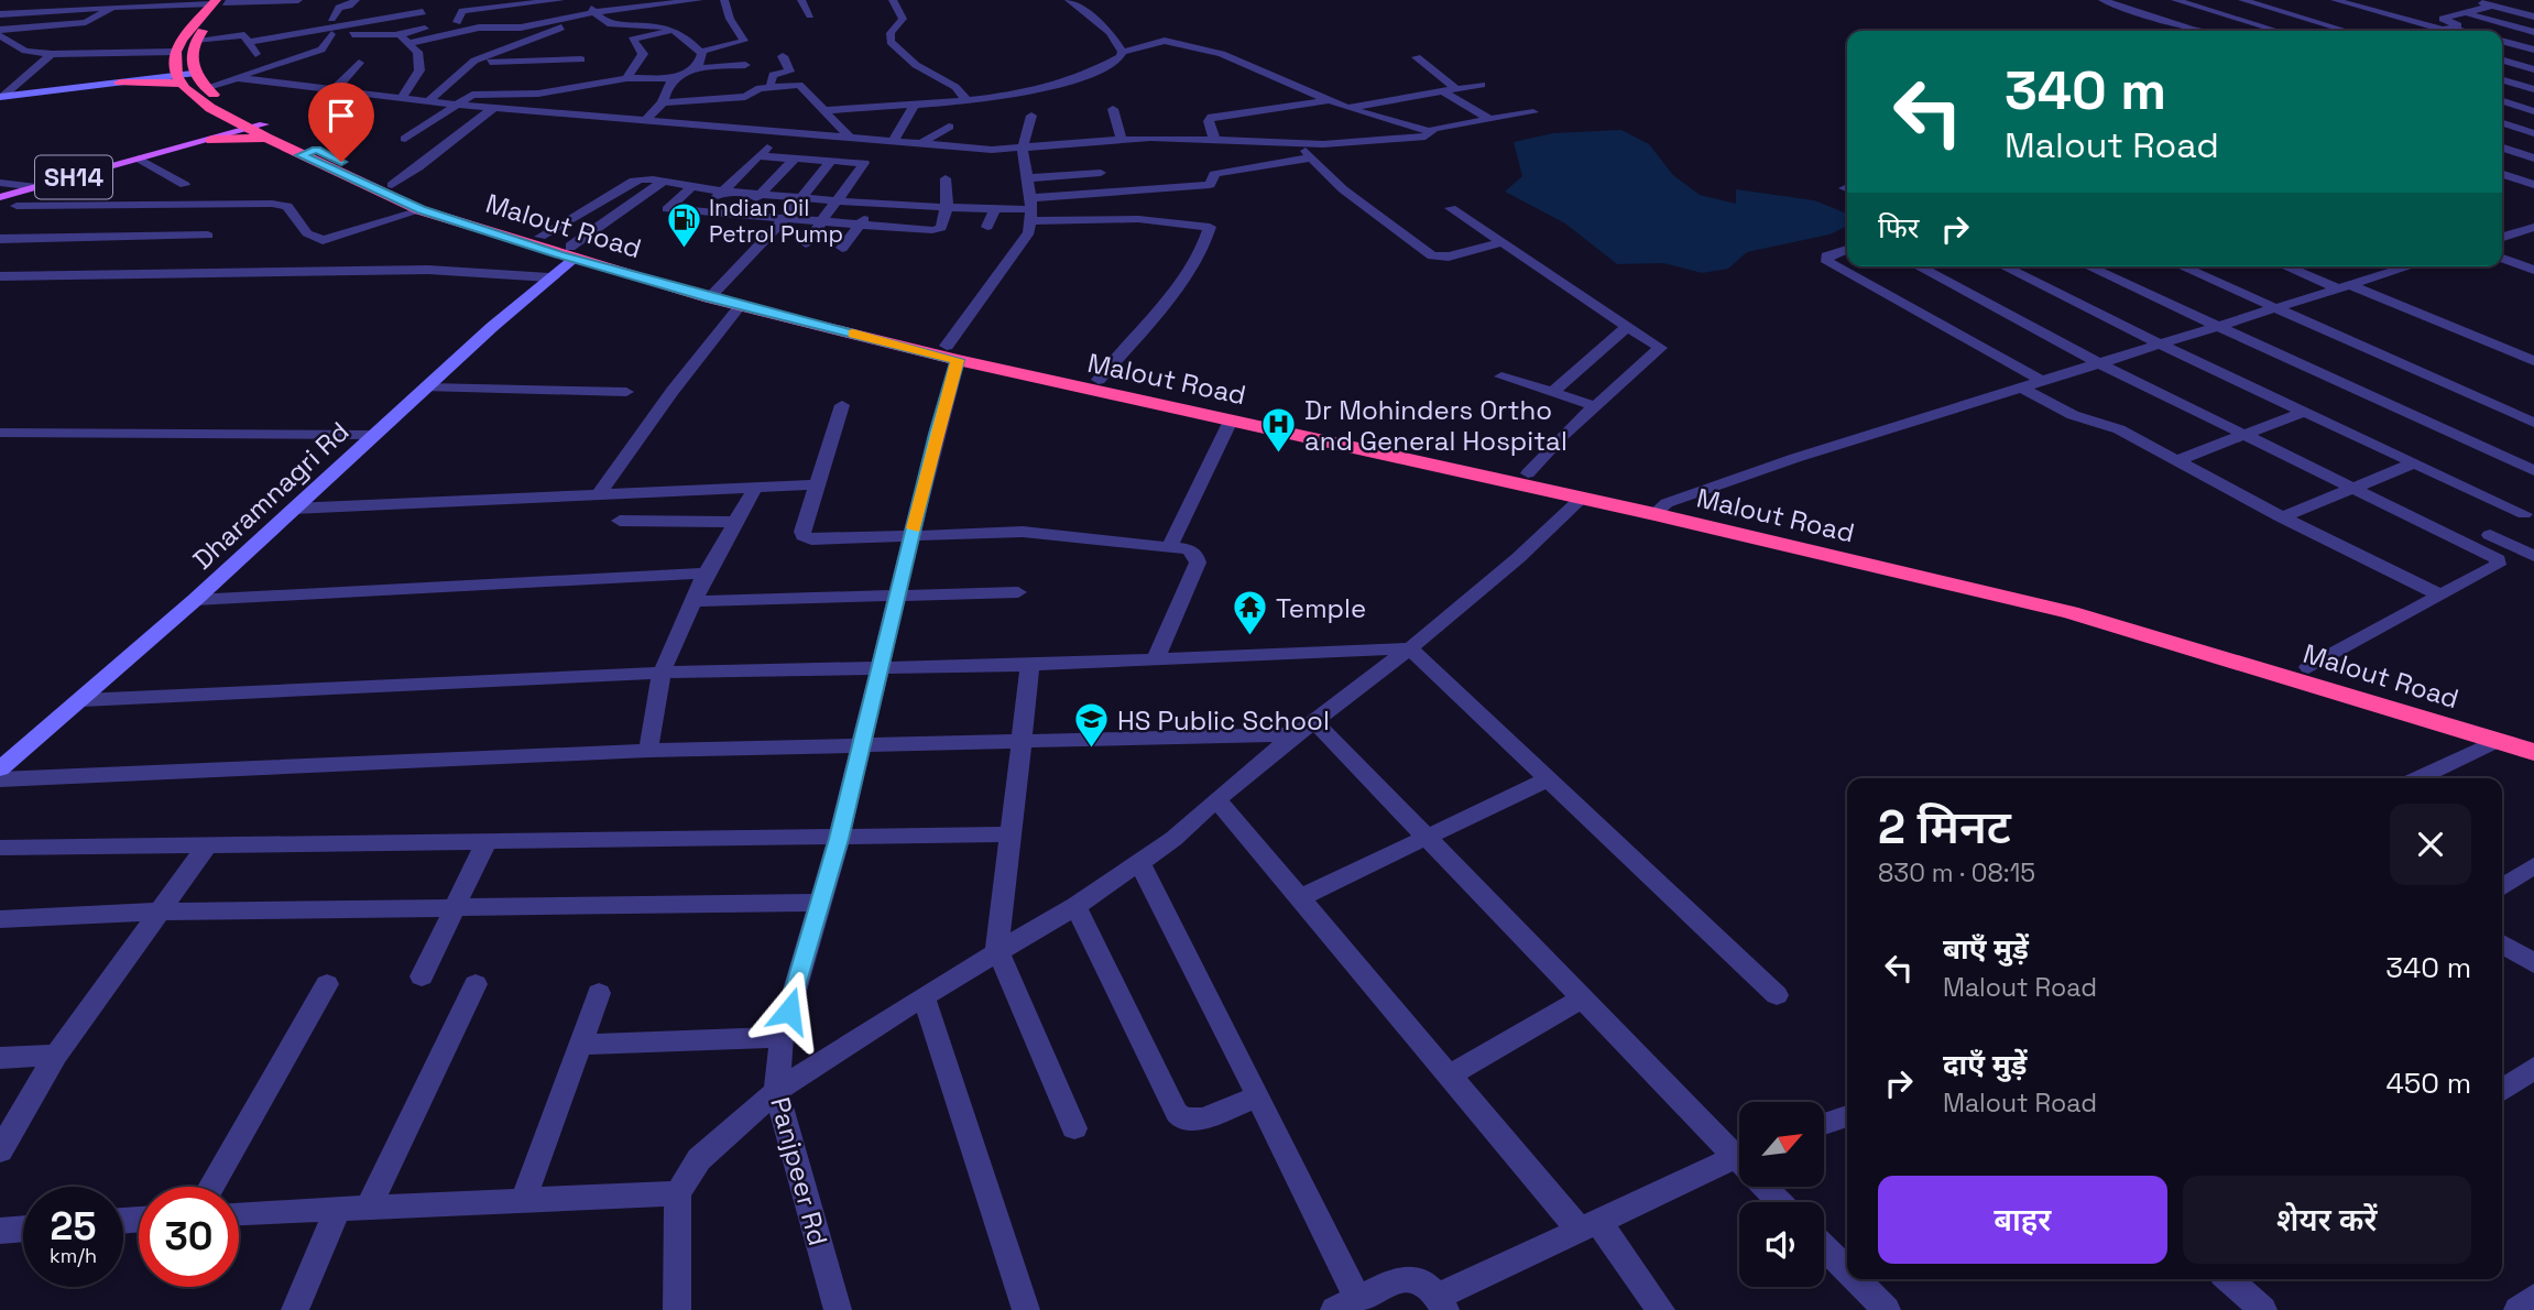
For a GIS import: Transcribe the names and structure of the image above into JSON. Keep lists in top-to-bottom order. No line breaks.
{"streets":{"highway":["Malout Road"],"main road":["SH14"],"street":["Dharamnagri Rd","Panjpeer Rd"]},"crossings":[["Malout Road","Dharamnagri Rd"],["Malout Road","Panjpeer Rd"]],"places":{"fuel station":["Indian Oil Petrol Pump"],"hospital":["Dr Mohinders Ortho and General Hospital"],"temple":["Temple"],"school or university":["HS Public School"]},"north":"top right","page":{"turn":["340 m","Malout Road"],"then":"फिर","heading":["2 मिनट","830 m · 08:15"],"list":[{"name":"बाएँ मुड़ें","note":"Malout Road","value":"340 m"},{"name":"दाएँ मुड़ें","note":"Malout Road","value":"450 m"}],"buttons":["बाहर","शेयर करें"],"speed":"25 km/h","limit":"30"}}
